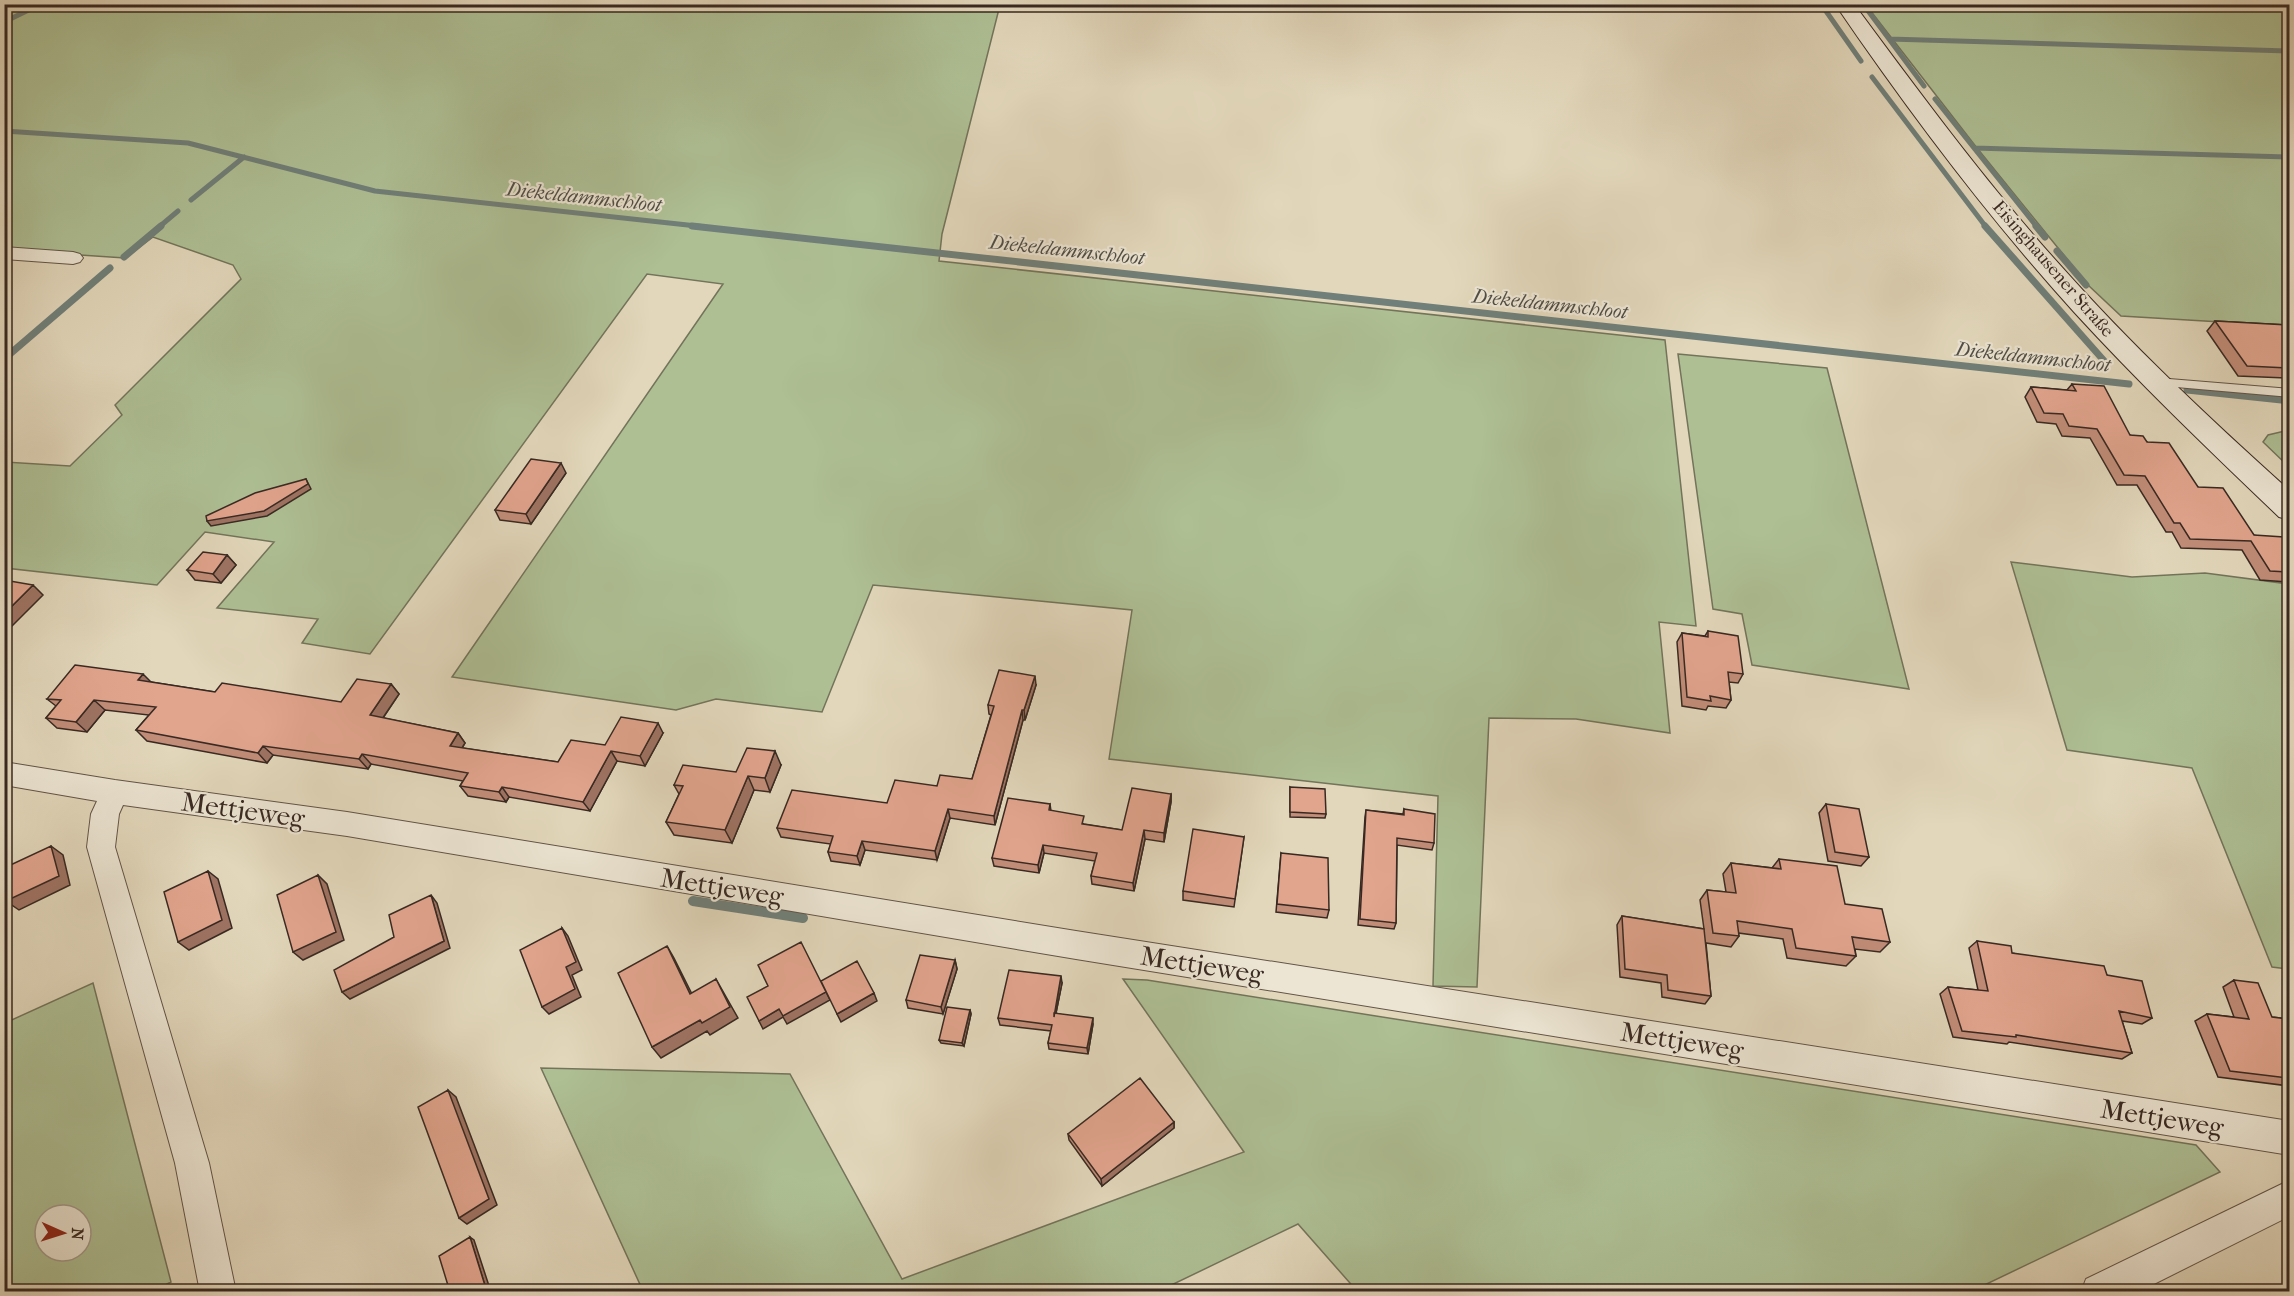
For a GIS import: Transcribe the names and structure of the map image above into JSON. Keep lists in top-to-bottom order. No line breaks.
{"streets":{"street":["Eisinghausener Straße","Mettjeweg"]},"water":["Diekeldammschloot"],"north":"right"}
